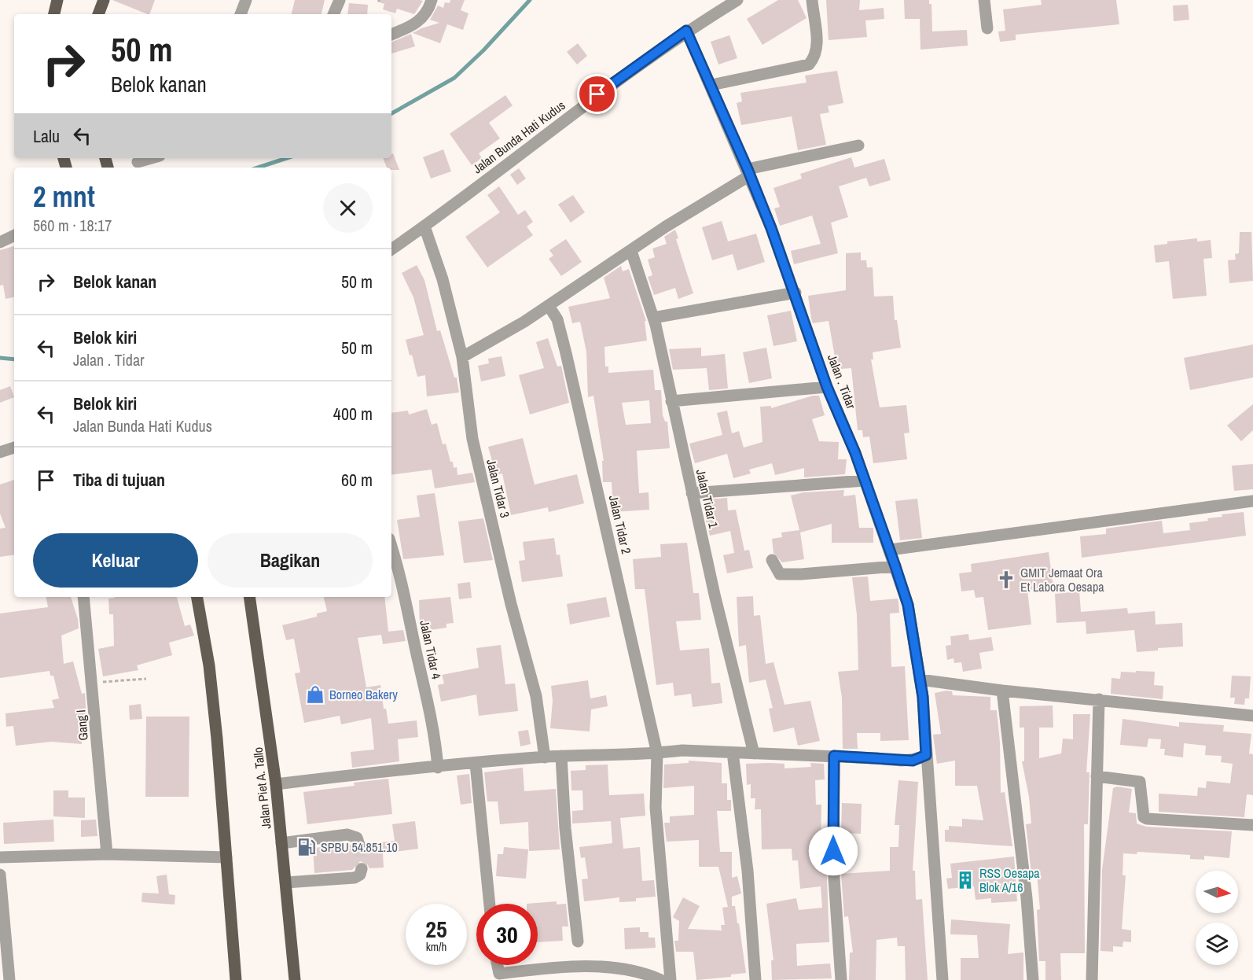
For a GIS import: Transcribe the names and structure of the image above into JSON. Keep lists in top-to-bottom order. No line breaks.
{"streets":{"main road":["Jalan Piet A. Tallo"],"street":["Jalan Bunda Hati Kudus","Jalan . Tidar","Jalan Tidar 3","Jalan Tidar 1","Jalan Tidar 2","Jalan Tidar 4","Gang I"]},"crossings":[["Jalan Bunda Hati Kudus","Jalan . Tidar"],["Jalan Bunda Hati Kudus","Jalan Tidar 3"]],"places":{"church":["GMIT Jemaat Ora Et Labora Oesapa"],"shop":["Borneo Bakery"],"fuel station":["SPBU 54.851.10"],"building":["RSS Oesapa Blok A/16"]},"north":"right","page":{"turn":["50 m","Belok kanan"],"then":"Lalu","heading":["2 mnt","560 m · 18:17"],"list":[{"name":"Belok kanan","value":"50 m"},{"name":"Belok kiri","note":"Jalan . Tidar","value":"50 m"},{"name":"Belok kiri","note":"Jalan Bunda Hati Kudus","value":"400 m"},{"name":"Tiba di tujuan","value":"60 m"}],"buttons":["Keluar","Bagikan"],"speed":"25 km/h","limit":"30"}}
